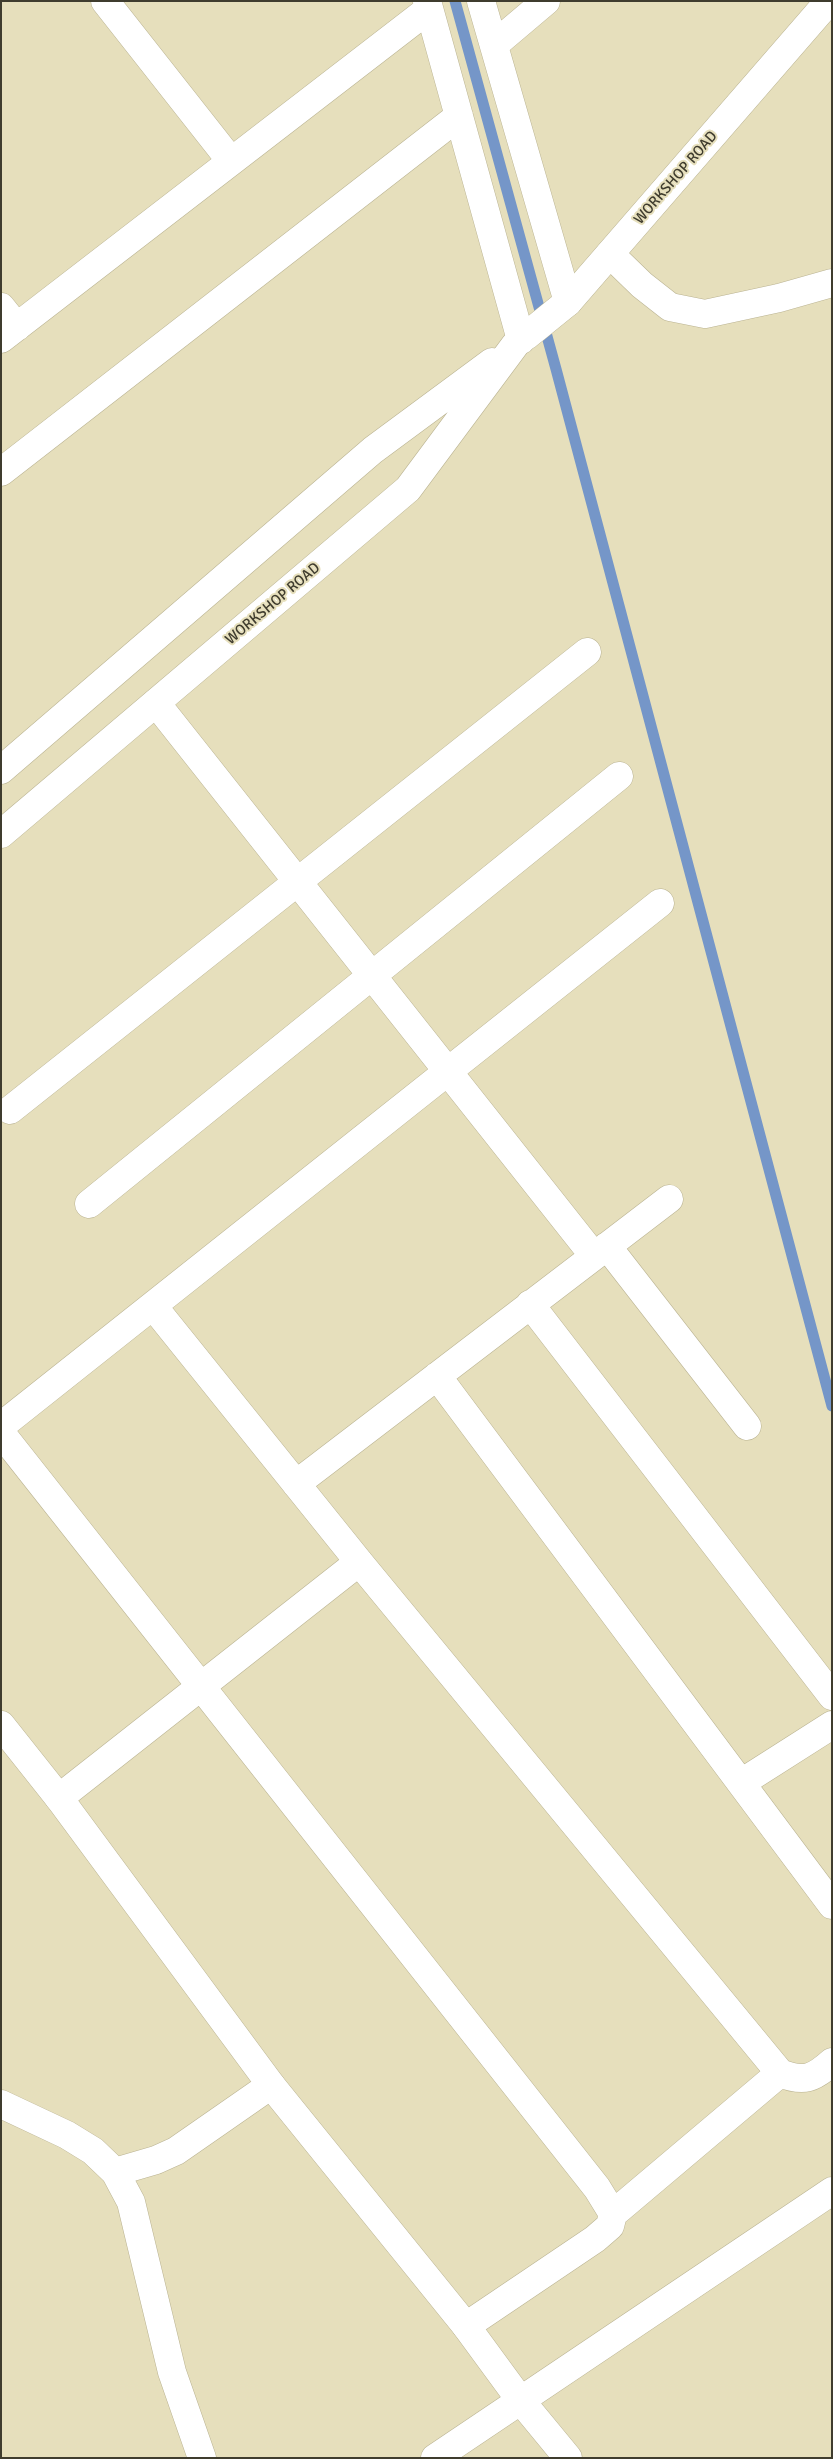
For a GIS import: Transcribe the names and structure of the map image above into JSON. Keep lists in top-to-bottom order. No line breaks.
{"streets":{"street":["WORKSHOP ROAD"]}}
